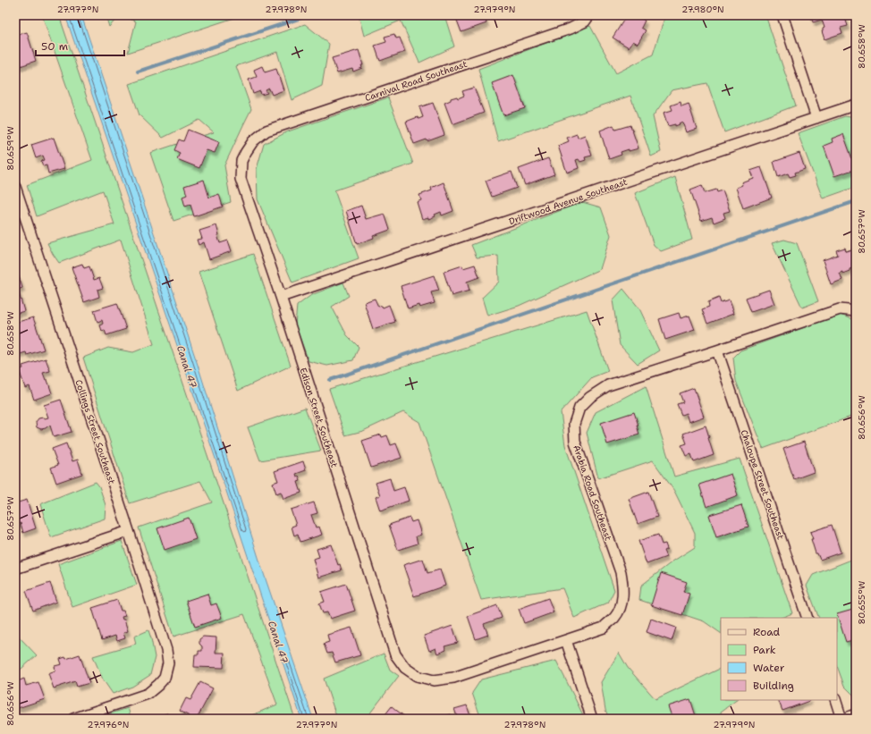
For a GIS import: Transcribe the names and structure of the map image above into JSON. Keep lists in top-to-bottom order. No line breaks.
{"streets":{"street":["Carnival Road Southeast","Driftwood Avenue Southeast","Edison Street Southeast","Collings Street Southeast","Chaloupe Street Southeast","Arabia Road Southeast"]},"crossings":[["Carnival Road Southeast","Edison Street Southeast"],["Driftwood Avenue Southeast","Edison Street Southeast"],["Edison Street Southeast","Arabia Road Southeast"],["Chaloupe Street Southeast","Arabia Road Southeast"]],"water":["Canal 47"],"legend":["Road","Park","Water","Building"],"scale_bar":"50 m","coordinates":["27.977°N","27.978°N","27.979°N","27.980°N","80.658°W","80.659°W","80.657°W","80.656°W","80.655°W","27.976°N"]}
